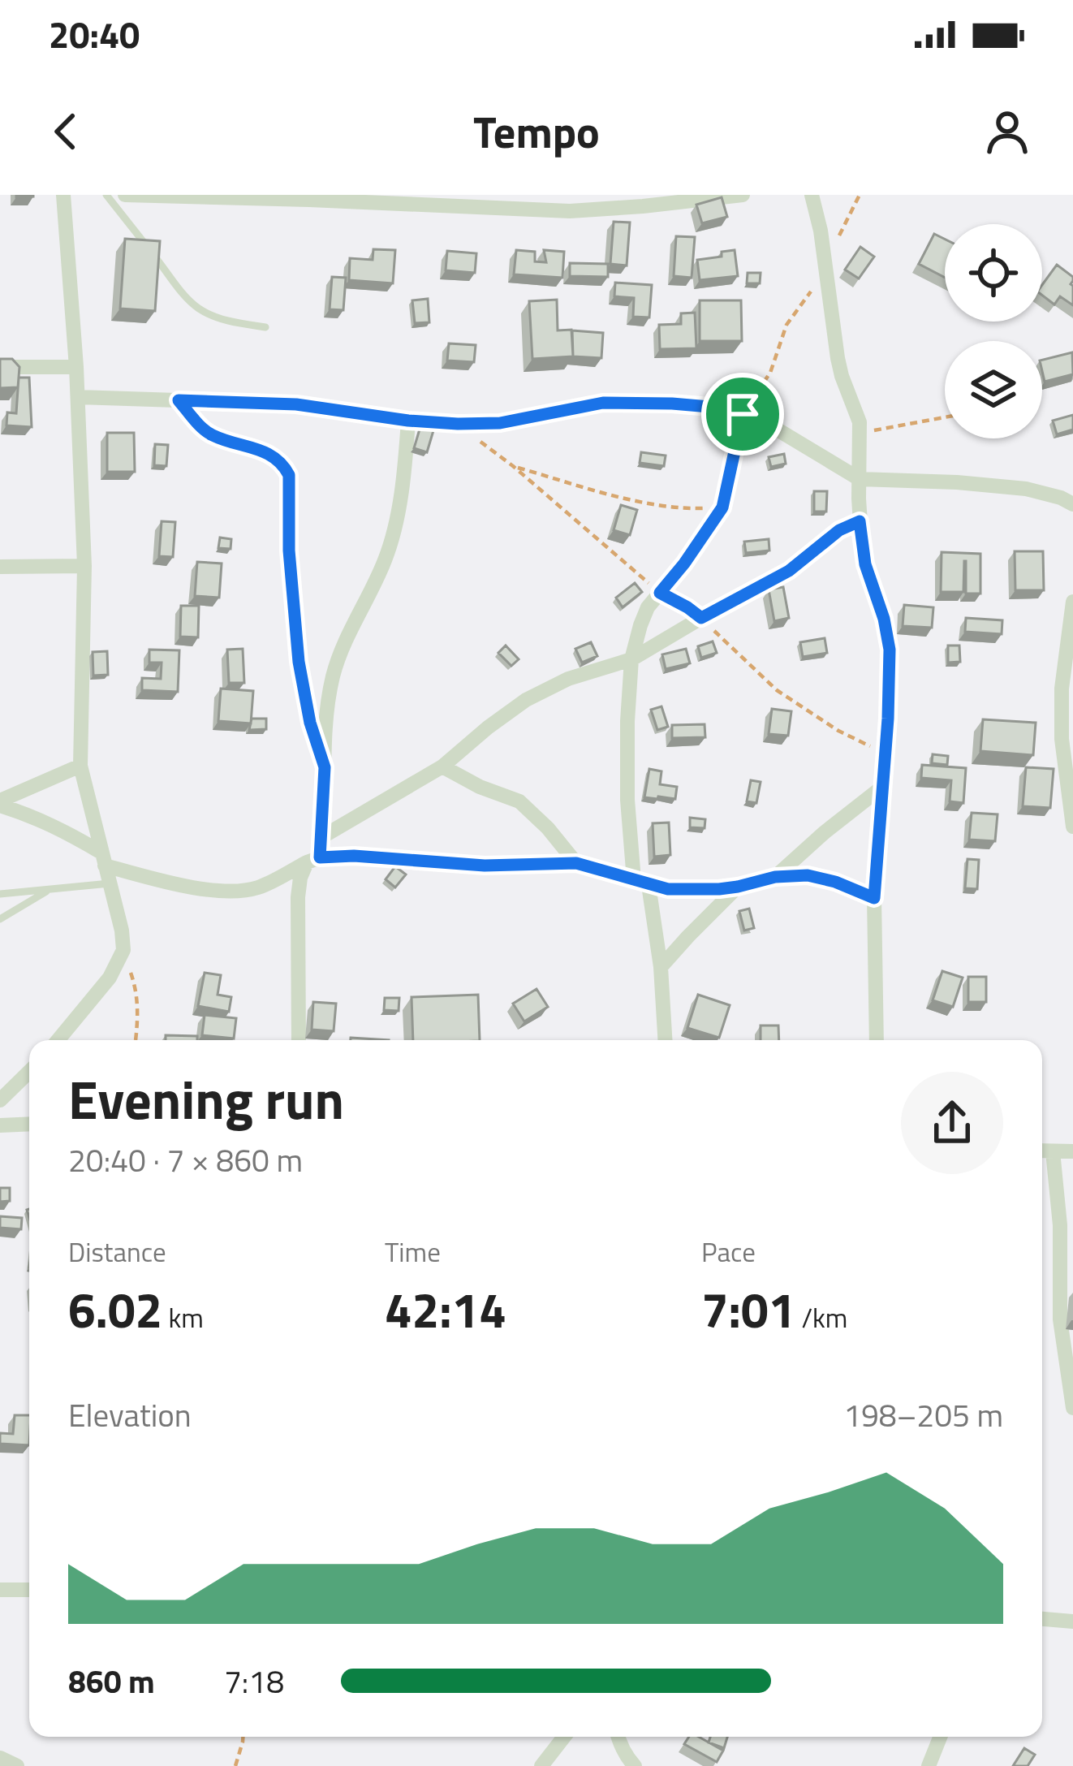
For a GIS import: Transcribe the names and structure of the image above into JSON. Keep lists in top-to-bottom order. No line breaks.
{"page":{"status":"20:40","header":"Tempo","heading":["Evening run","20:40 · 7 × 860 m"],"stats":[["Distance","6.02 km"],["Time","42:14"],["Pace","7:01 /km"]],"chart":["Elevation","198–205 m"],"list":[{"name":"860 m","note":"7:18"}]}}
